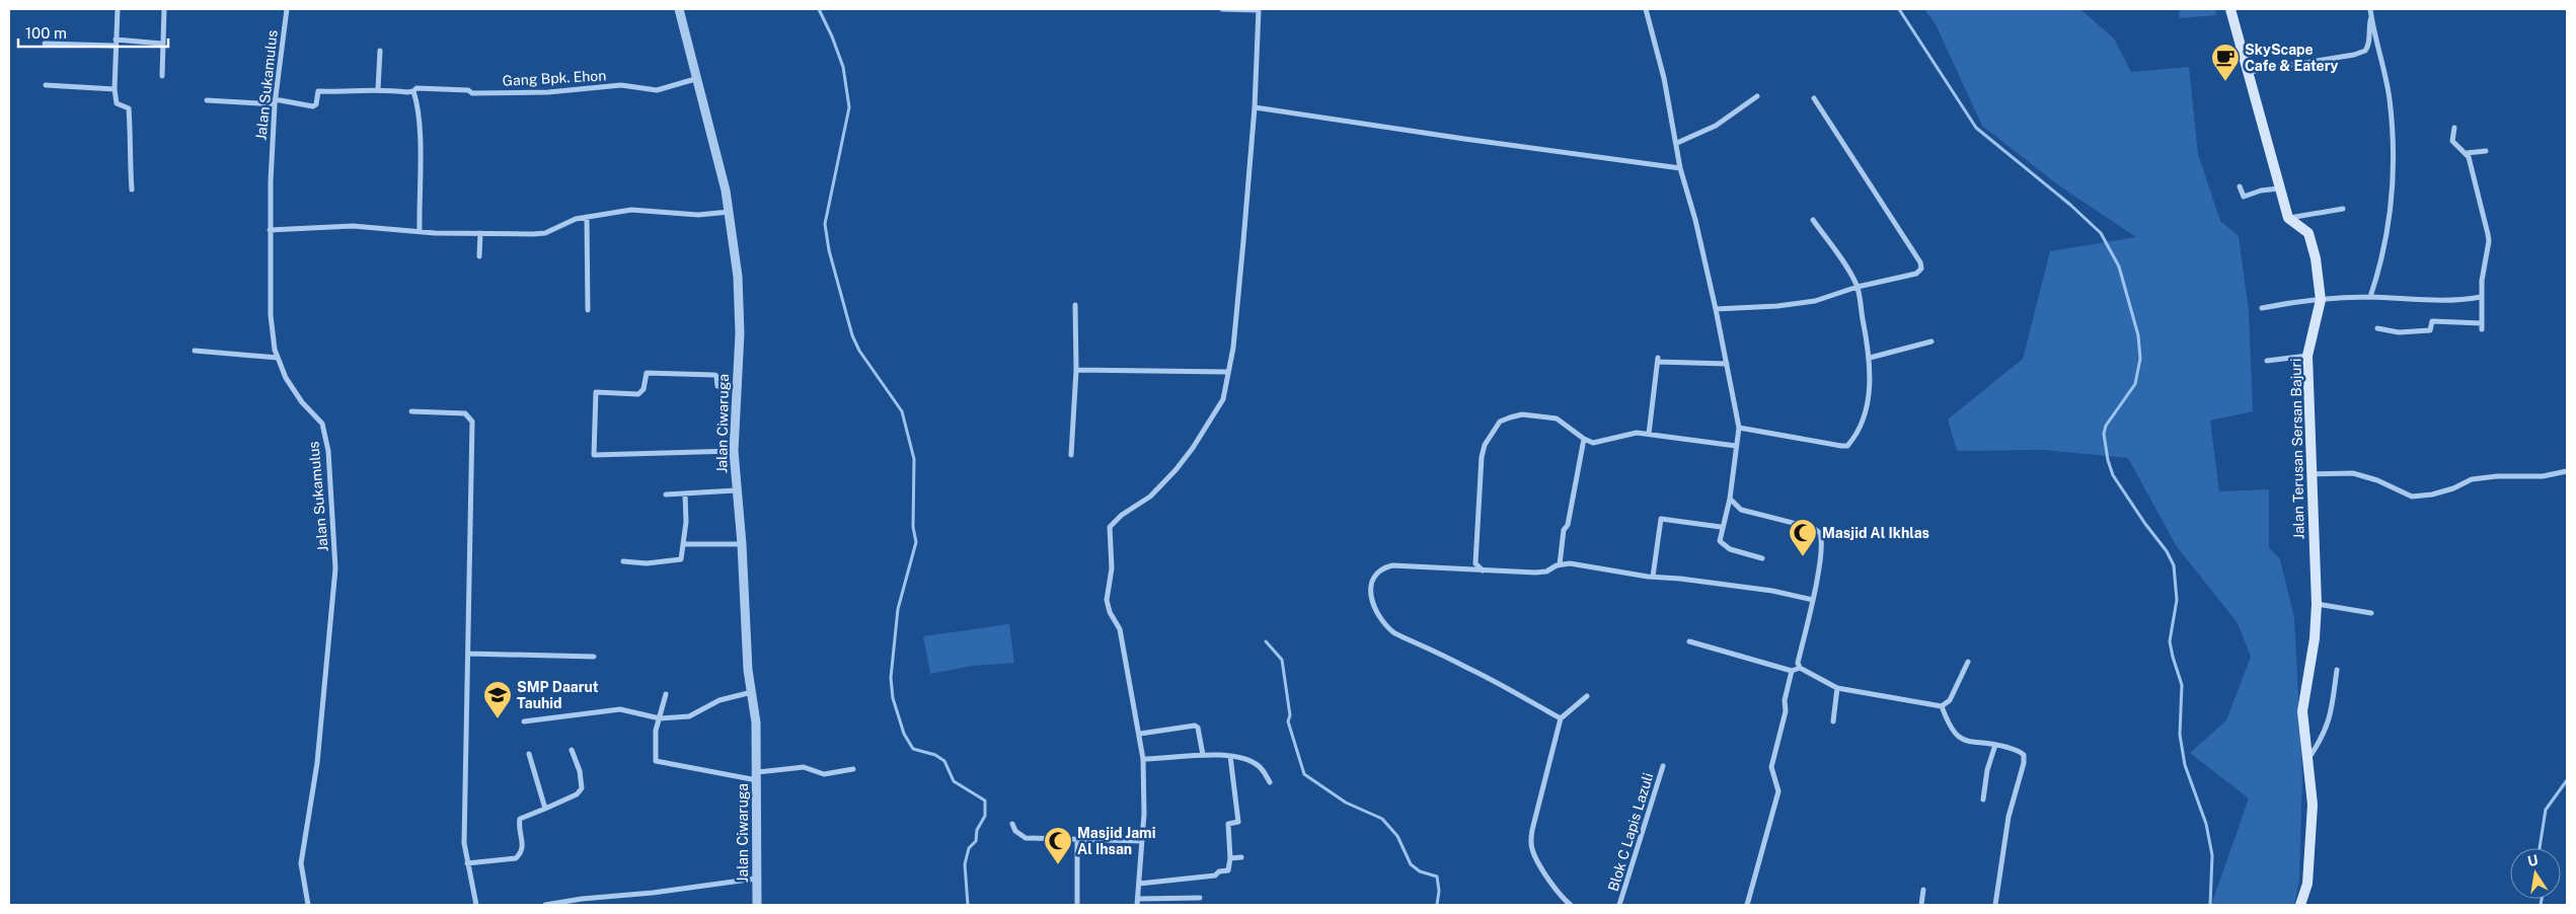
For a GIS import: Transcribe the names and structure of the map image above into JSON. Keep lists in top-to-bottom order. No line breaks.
{"streets":{"main road":["Jalan Terusan Sersan Bajuri"],"street":["Gang Bpk. Ehon","Jalan Sukamulus","Jalan Ciwaruga","Blok C Lapis Lazuli"]},"crossings":[["Gang Bpk. Ehon","Jalan Sukamulus"],["Gang Bpk. Ehon","Jalan Ciwaruga"]],"places":{"cafe":["SkyScape Cafe & Eatery"],"mosque":["Masjid Al Ikhlas","Masjid Jami Al Ihsan"],"school or university":["SMP Daarut Tauhid"]},"scale_bar":"100 m","north":"top"}
